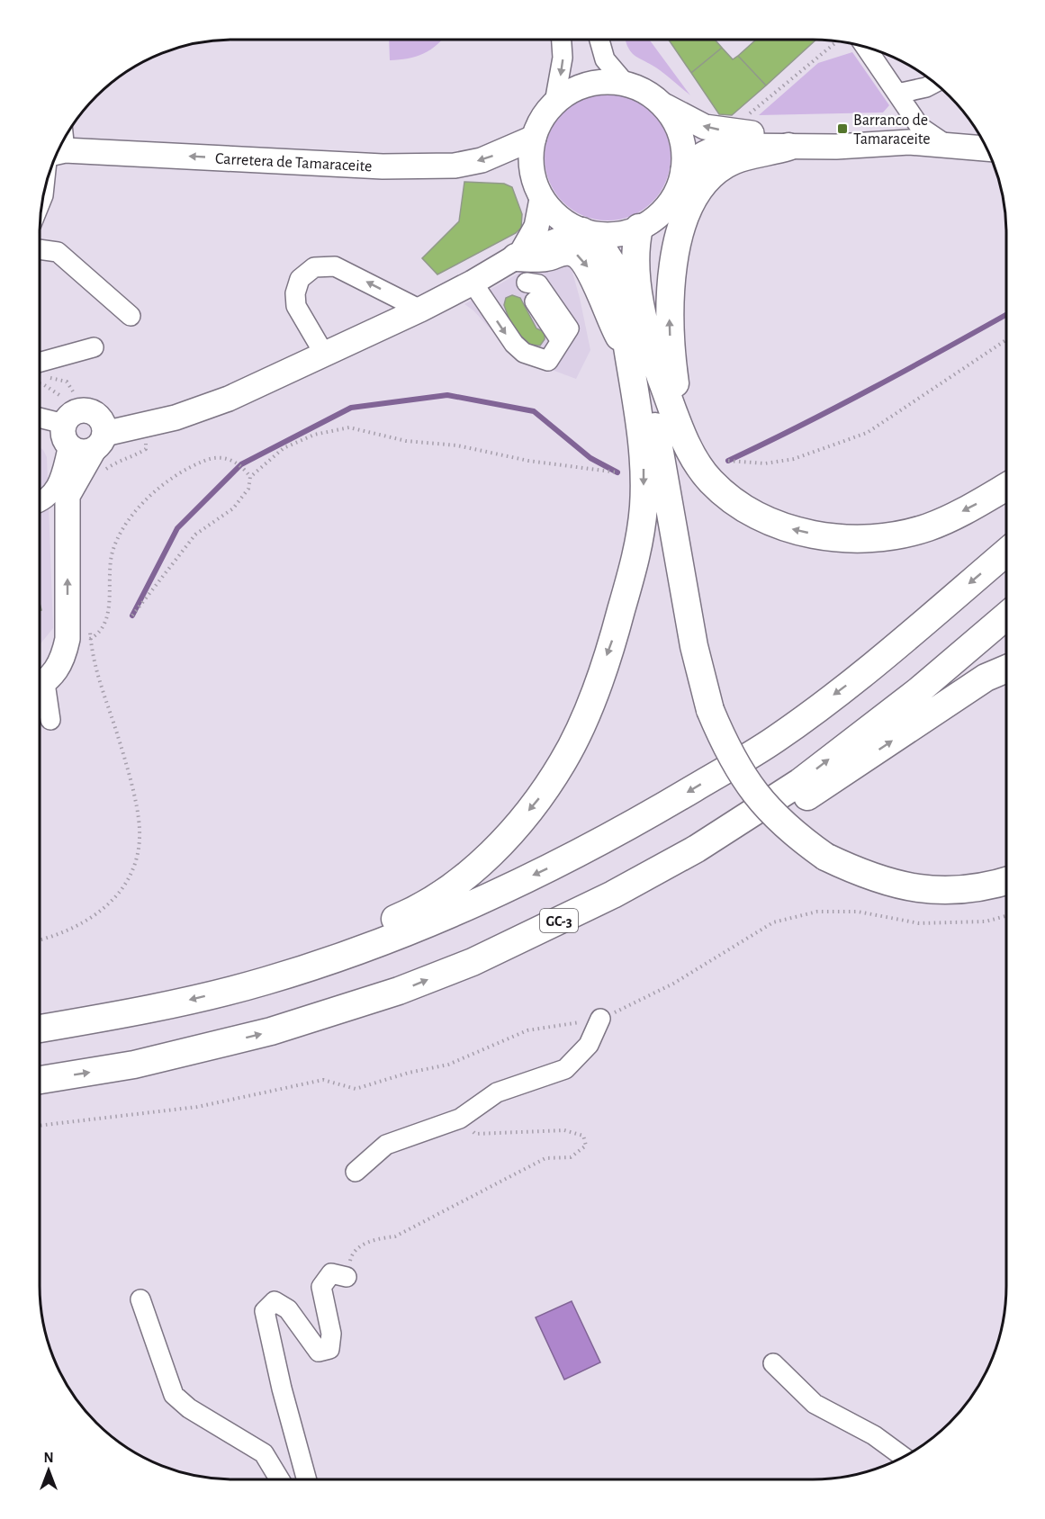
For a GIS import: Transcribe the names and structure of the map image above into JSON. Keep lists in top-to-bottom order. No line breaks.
{"streets":{"highway":["GC-3"],"main road":["Carretera de Tamaraceite"]},"places":{"transit":["Barranco de Tamaraceite"]},"north":"top"}
